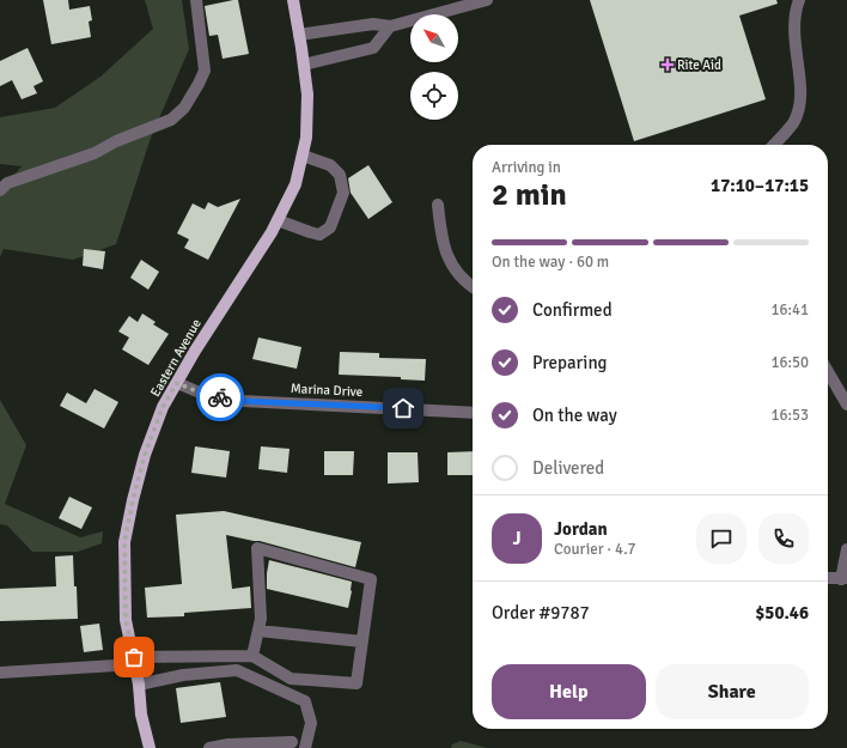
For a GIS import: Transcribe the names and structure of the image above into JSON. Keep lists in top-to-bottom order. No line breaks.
{"streets":{"main road":["Eastern Avenue"],"street":["Marina Drive"]},"crossings":[["Eastern Avenue","Marina Drive"]],"places":{"health":["Rite Aid"]},"north":"top left","page":{"heading":["2 min","Arriving in","17:10–17:15"],"panel":["Jordan","Courier · 4.7","Order #9787","$50.46"],"bar":"On the way · 60 m","list":[["Confirmed","16:41"],["Preparing","16:50"],["On the way","16:53"],"Delivered"],"round":"J","buttons":["Help","Share"]}}
